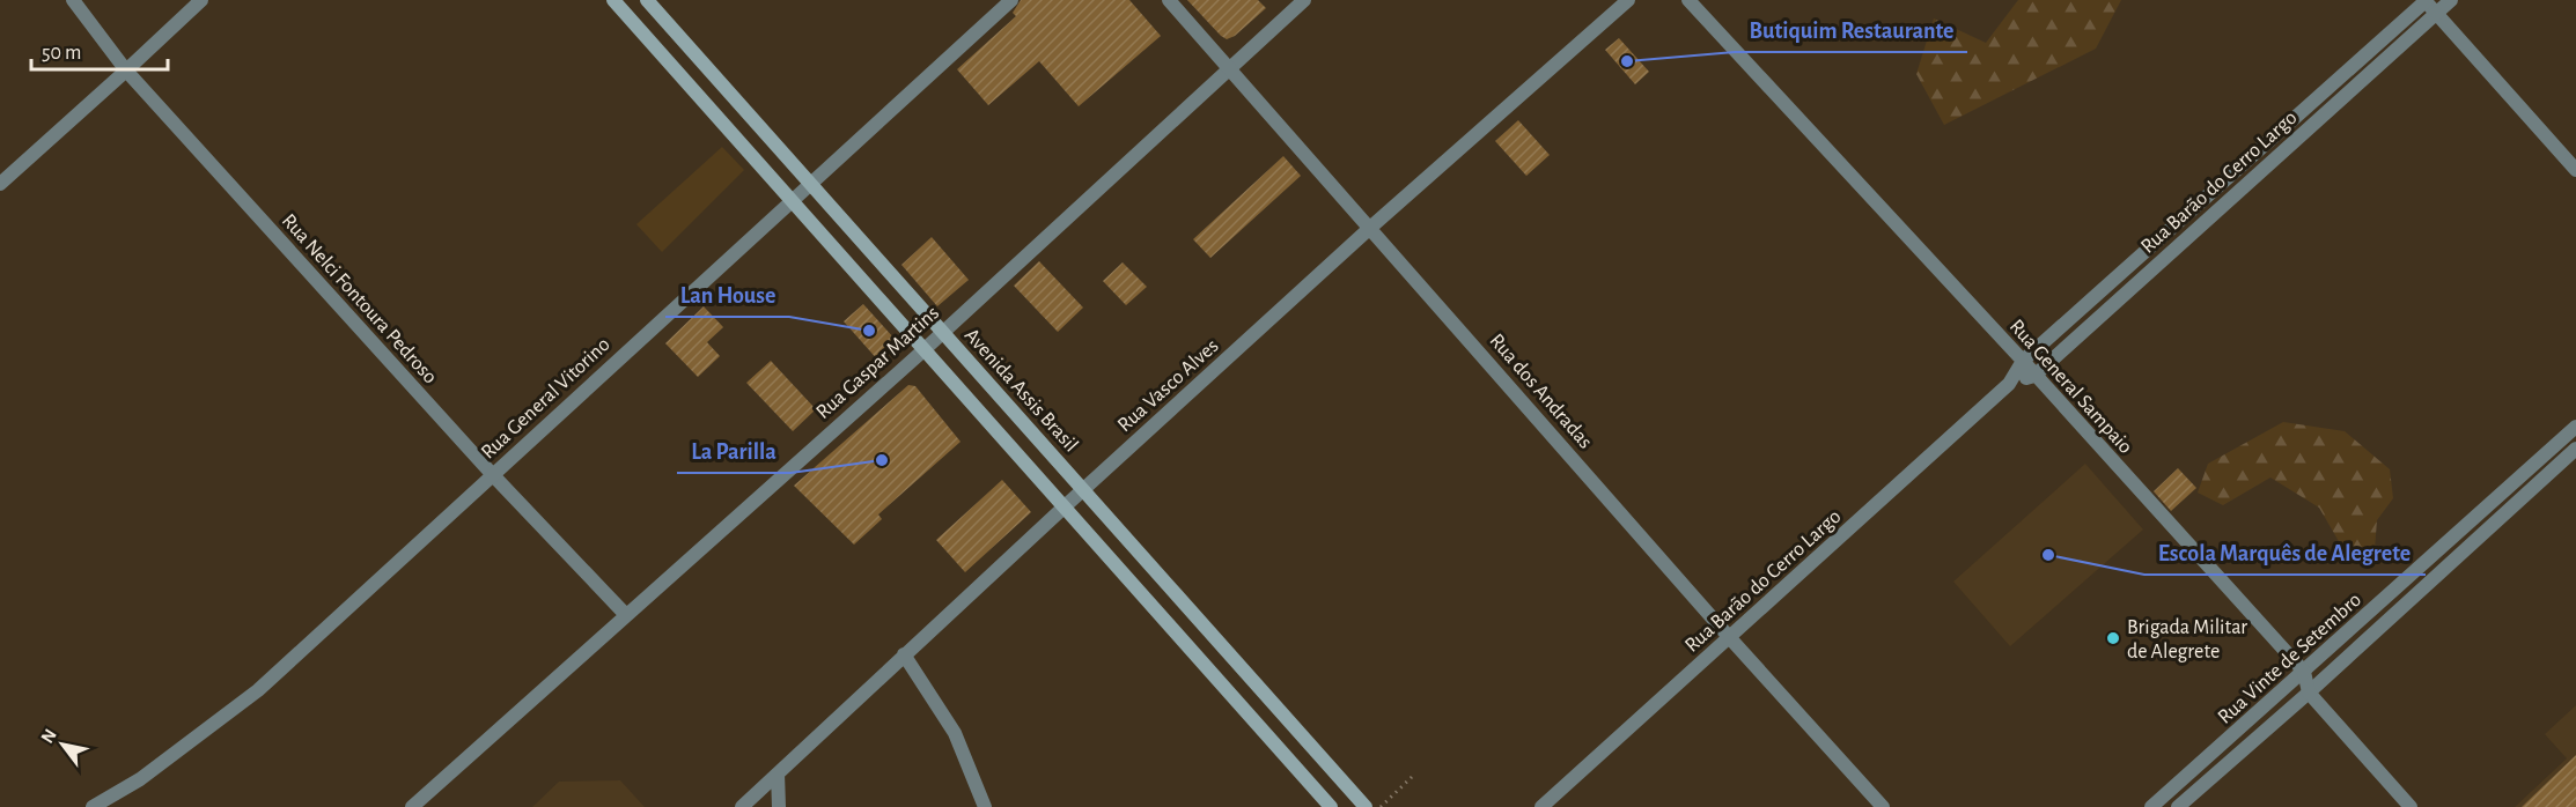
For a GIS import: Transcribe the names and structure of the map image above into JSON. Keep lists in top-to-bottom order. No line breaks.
{"streets":{"main road":["Avenida Assis Brasil"],"street":["Rua Barão do Cerro Largo","Rua Nelci Fontoura Pedroso","Rua Gaspar Martins","Rua Vasco Alves","Rua General Sampaio","Rua dos Andradas","Rua General Vitorino","Rua Vinte de Setembro"]},"crossings":[["Rua Barão do Cerro Largo","Rua General Sampaio"],["Rua Barão do Cerro Largo","Rua dos Andradas"],["Rua Nelci Fontoura Pedroso","Rua Gaspar Martins"],["Rua Nelci Fontoura Pedroso","Rua General Vitorino"],["Rua Gaspar Martins","Avenida Assis Brasil"],["Rua Gaspar Martins","Rua dos Andradas"],["Rua Vasco Alves","Avenida Assis Brasil"],["Rua Vasco Alves","Rua dos Andradas"],["Rua General Sampaio","Rua Vinte de Setembro"],["Avenida Assis Brasil","Rua General Vitorino"]],"places":["Butiquim Restaurante","Lan House","La Parilla","Escola Marquês de Alegrete","Brigada Militar de Alegrete"],"scale_bar":"50 m","north":"top left"}
